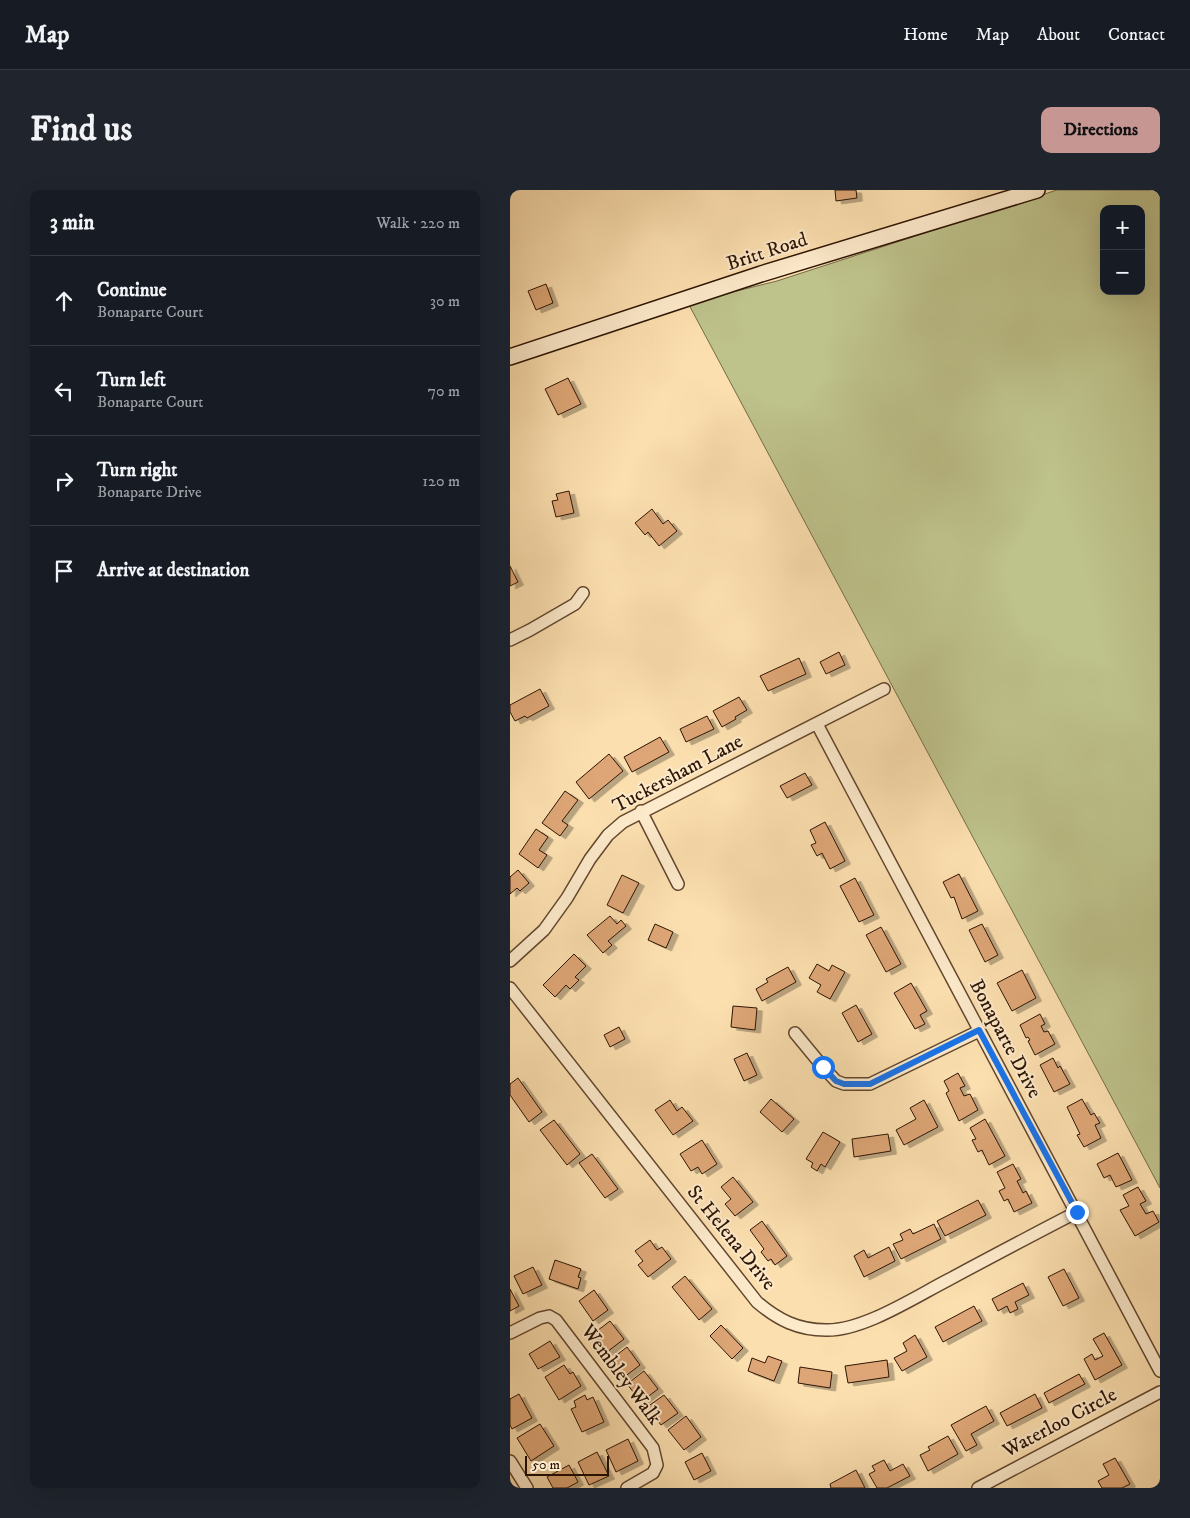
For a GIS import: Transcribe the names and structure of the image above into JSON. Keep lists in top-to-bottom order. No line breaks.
{"streets":{"street":["Britt Road","Tuckersham Lane","Bonaparte Drive","St Helena Drive","Wembley Walk","Waterloo Circle"]},"crossings":[["Tuckersham Lane","Bonaparte Drive"],["Bonaparte Drive","St Helena Drive"]],"scale_bar":"50 m","page":{"header":"Map","nav":["Home","Map","About","Contact"],"buttons":"Directions","title":"Find us","heading":["3 min","Walk · 220 m"],"map_buttons":["+","−"],"list":[["Continue","Bonaparte Court","30 m"],["Turn left","Bonaparte Court","70 m"],["Turn right","Bonaparte Drive","120 m"],"Arrive at destination"],"scale":"50 m"}}
